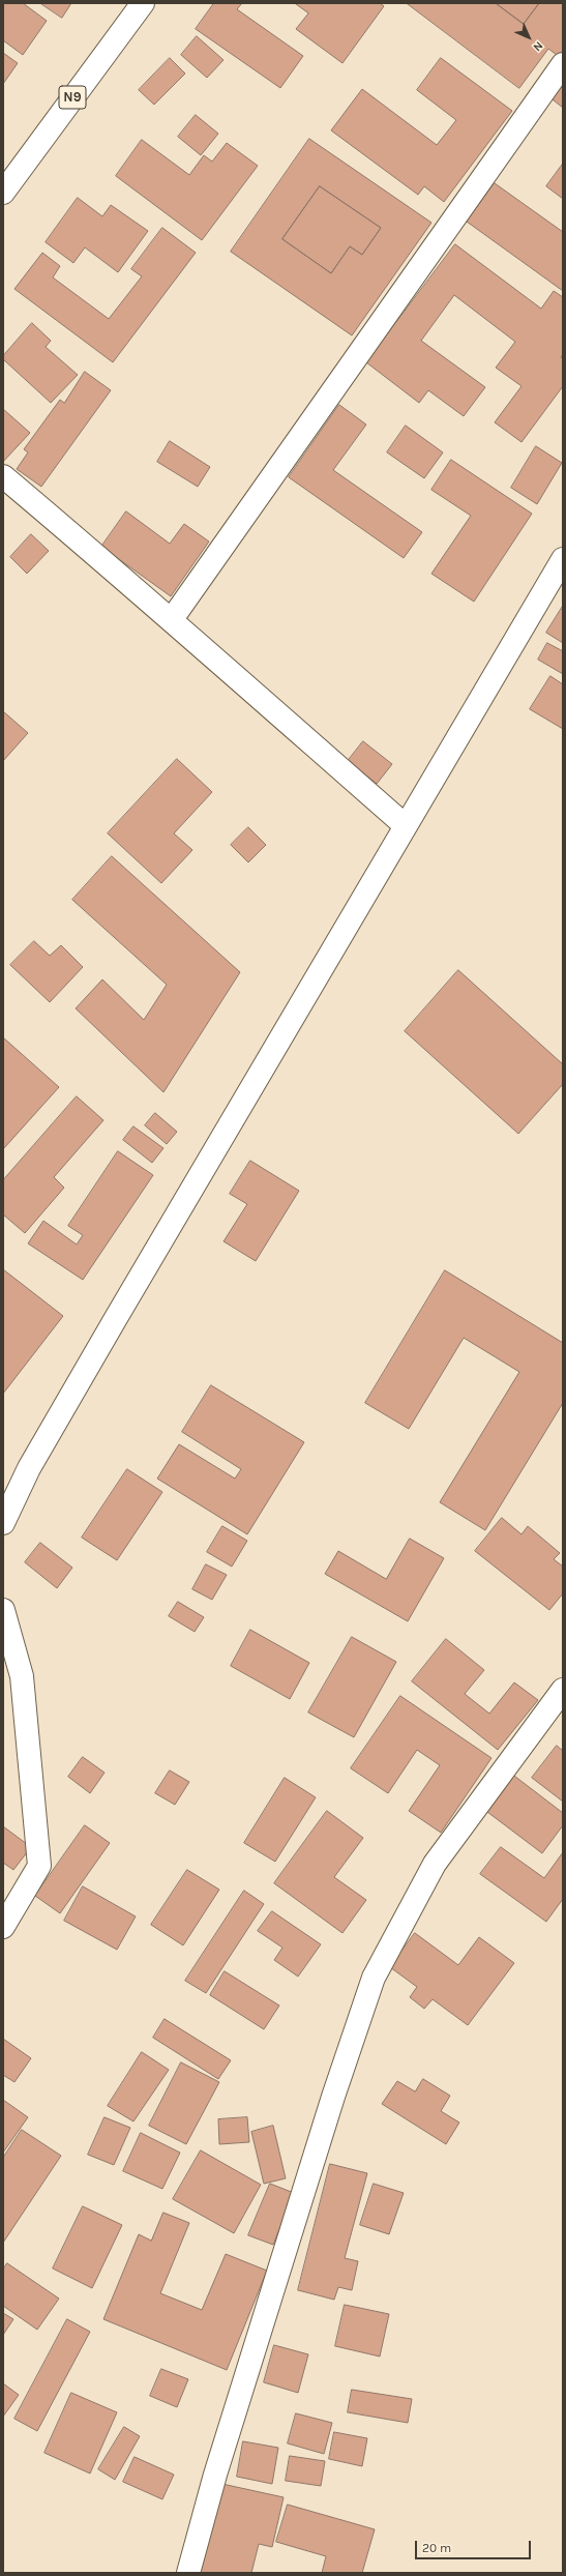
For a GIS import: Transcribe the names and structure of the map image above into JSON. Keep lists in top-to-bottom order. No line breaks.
{"streets":{"main road":["N9"]},"scale_bar":"20 m","north":"bottom right"}
